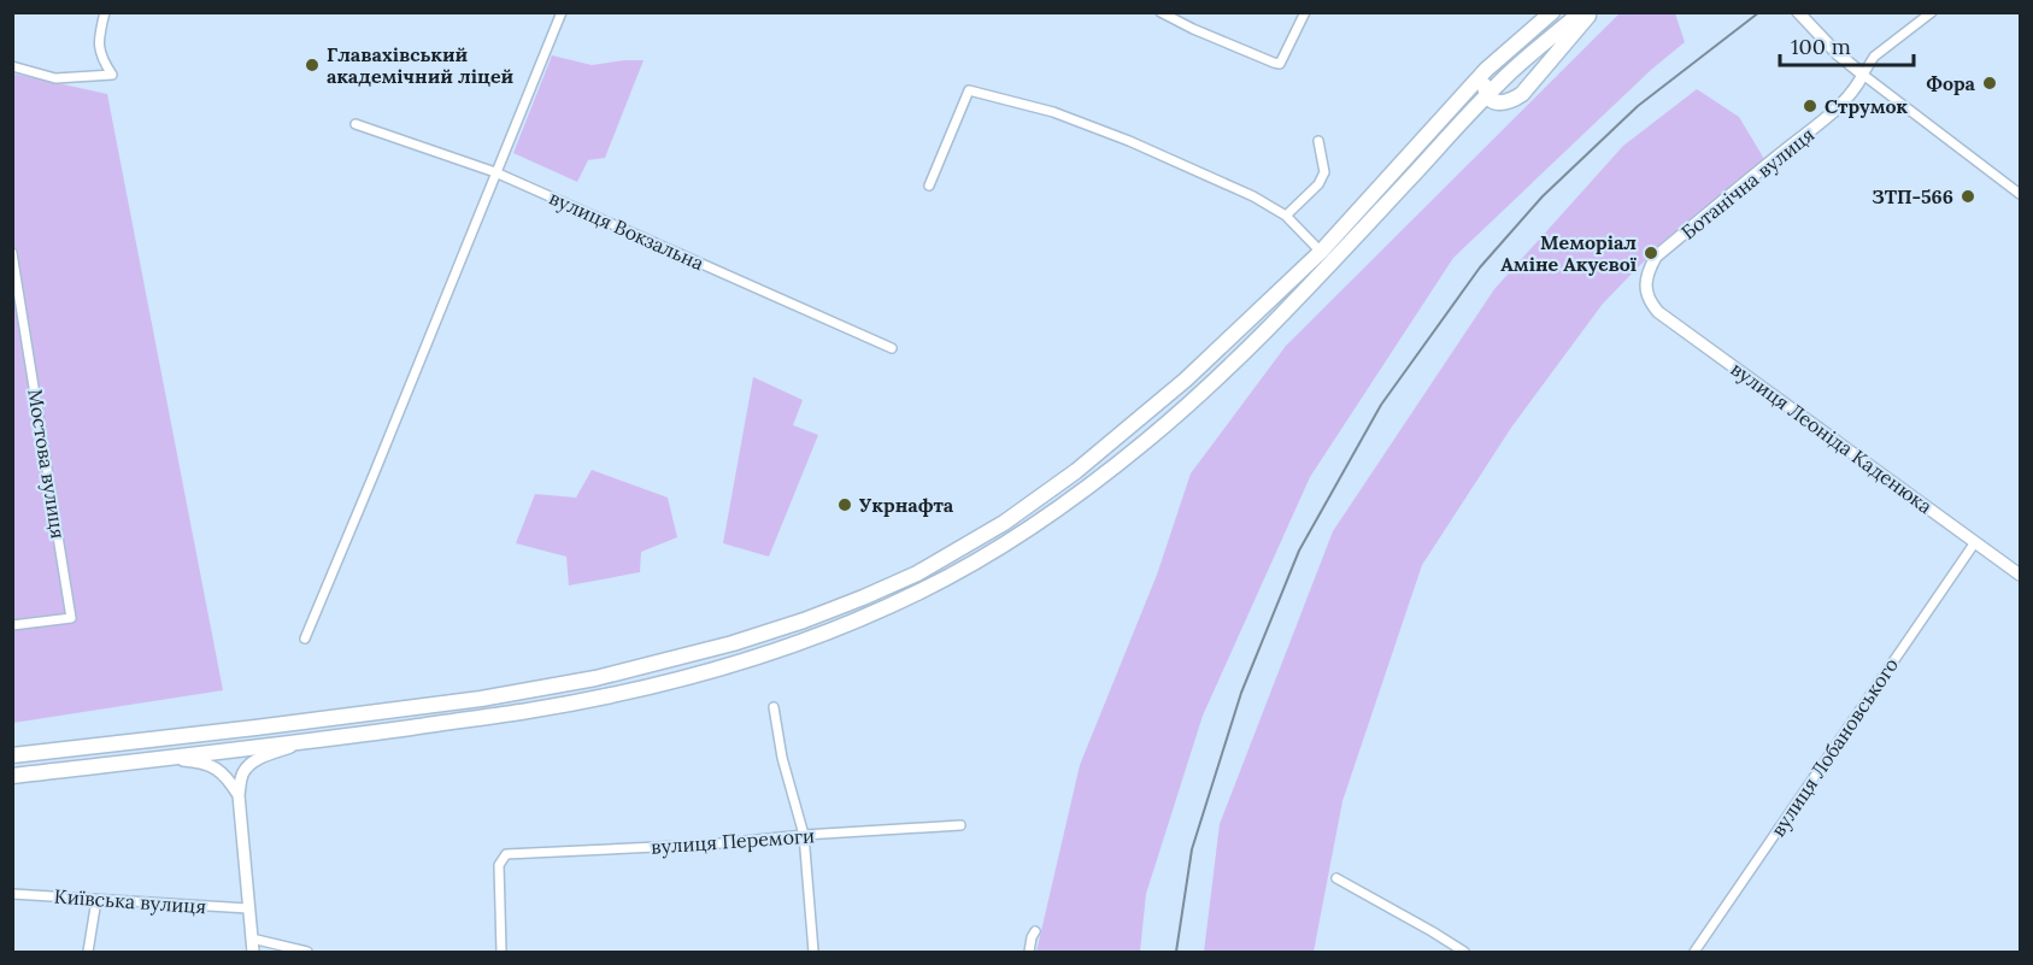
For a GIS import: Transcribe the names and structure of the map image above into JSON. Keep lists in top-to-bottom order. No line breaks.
{"streets":{"street":["Ботанічна вулиця","вулиця Вокзальна","вулиця Леоніда Каденюка","Мостова вулиця","вулиця Лобановського","вулиця Перемоги","Київська вулиця"]},"crossings":[["Ботанічна вулиця","вулиця Леоніда Каденюка"],["вулиця Леоніда Каденюка","вулиця Лобановського"]],"places":["Главахівський академічний ліцей","Фора","Струмок","ЗТП-566","Меморіал Аміне Акуєвої","Укрнафта"],"scale_bar":"100 m"}
